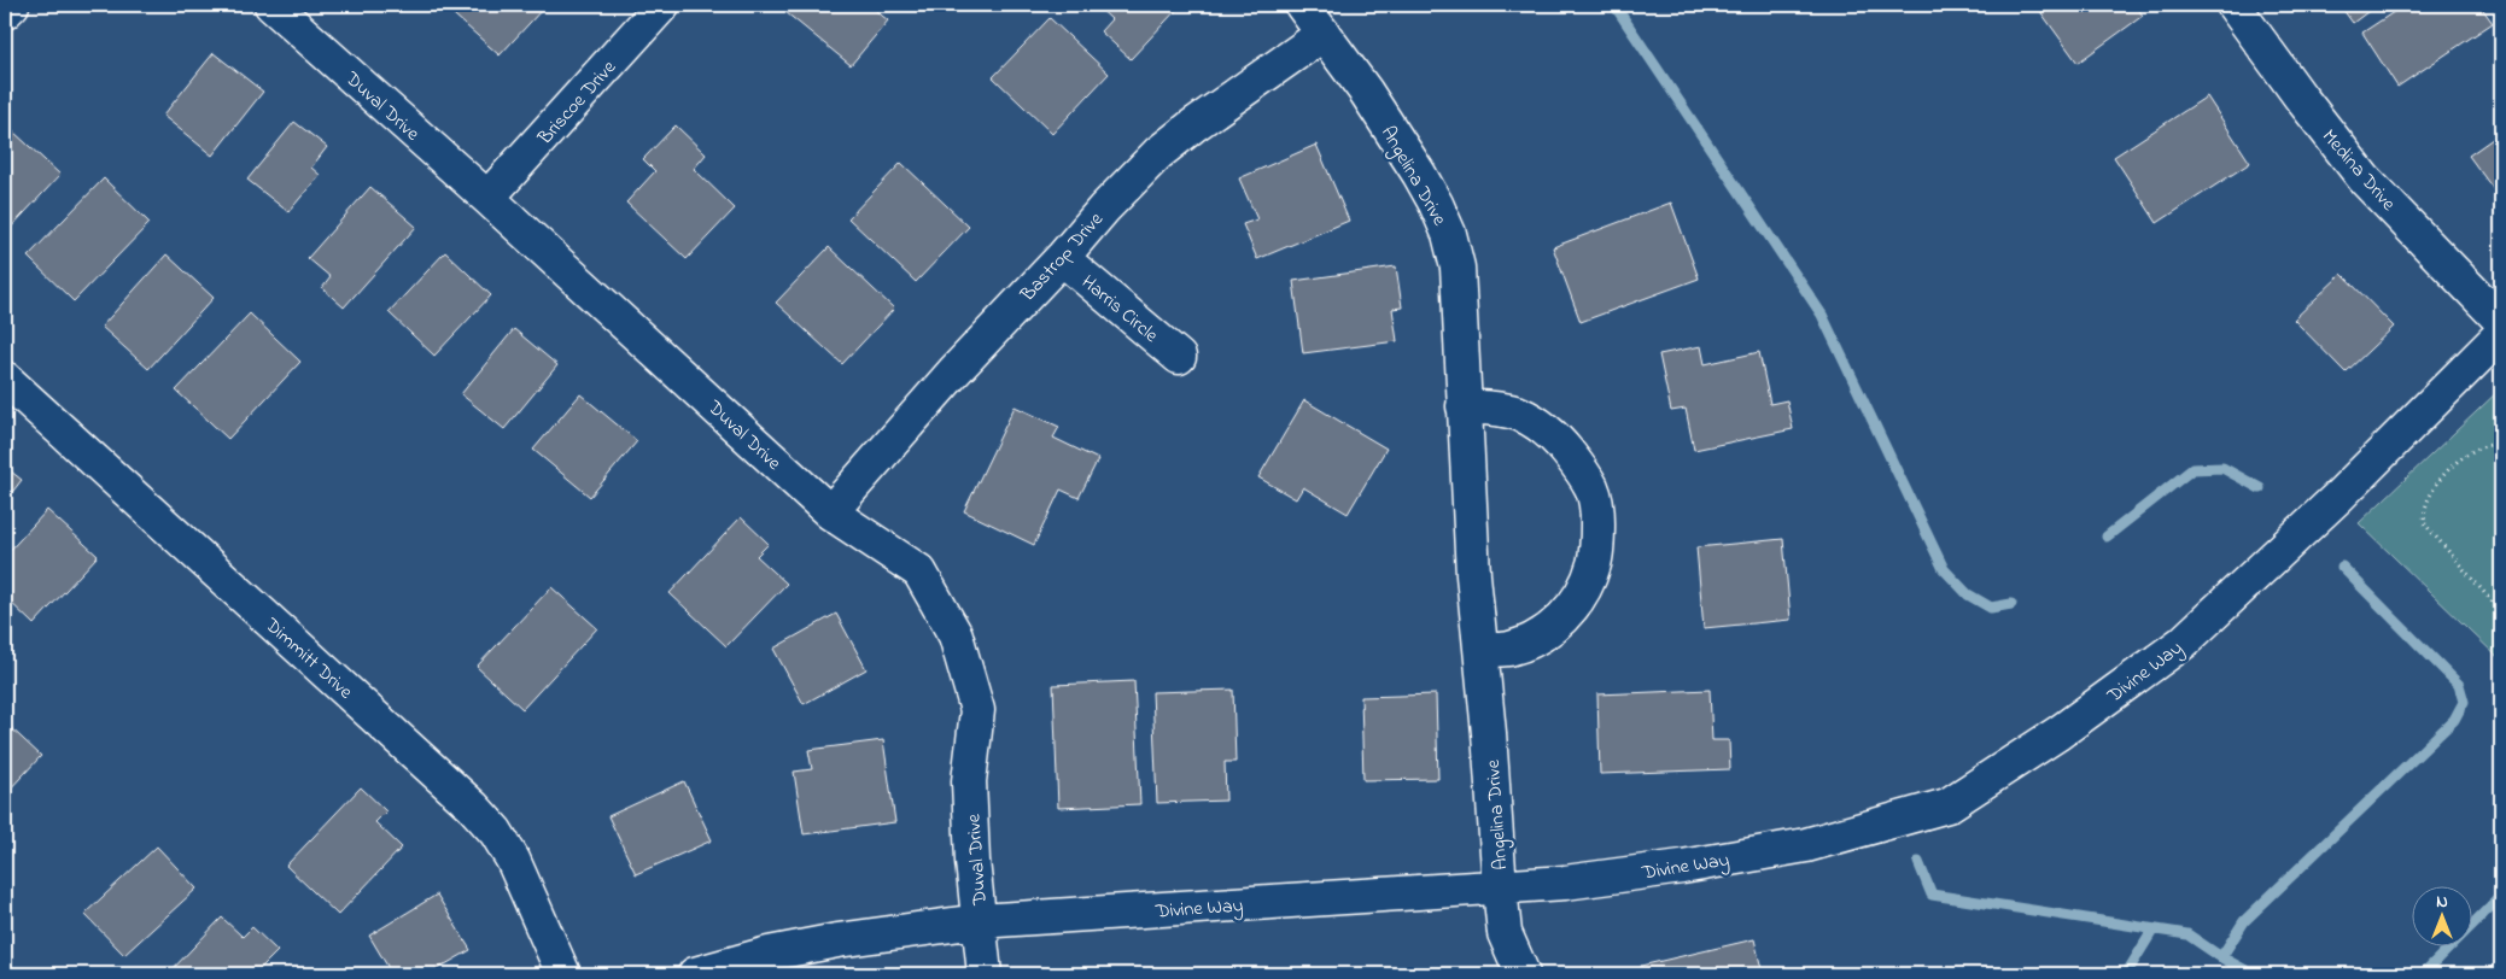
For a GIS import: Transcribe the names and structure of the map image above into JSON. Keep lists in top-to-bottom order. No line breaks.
{"streets":{"street":["Briscoe Drive","Duval Drive","Medina Drive","Angelina Drive","Bastrop Drive","Harris Circle","Dimmitt Drive","Divine Way"]},"crossings":[["Briscoe Drive","Duval Drive"],["Duval Drive","Bastrop Drive"],["Duval Drive","Divine Way"],["Angelina Drive","Bastrop Drive"],["Angelina Drive","Divine Way"],["Bastrop Drive","Harris Circle"]],"north":"top"}
